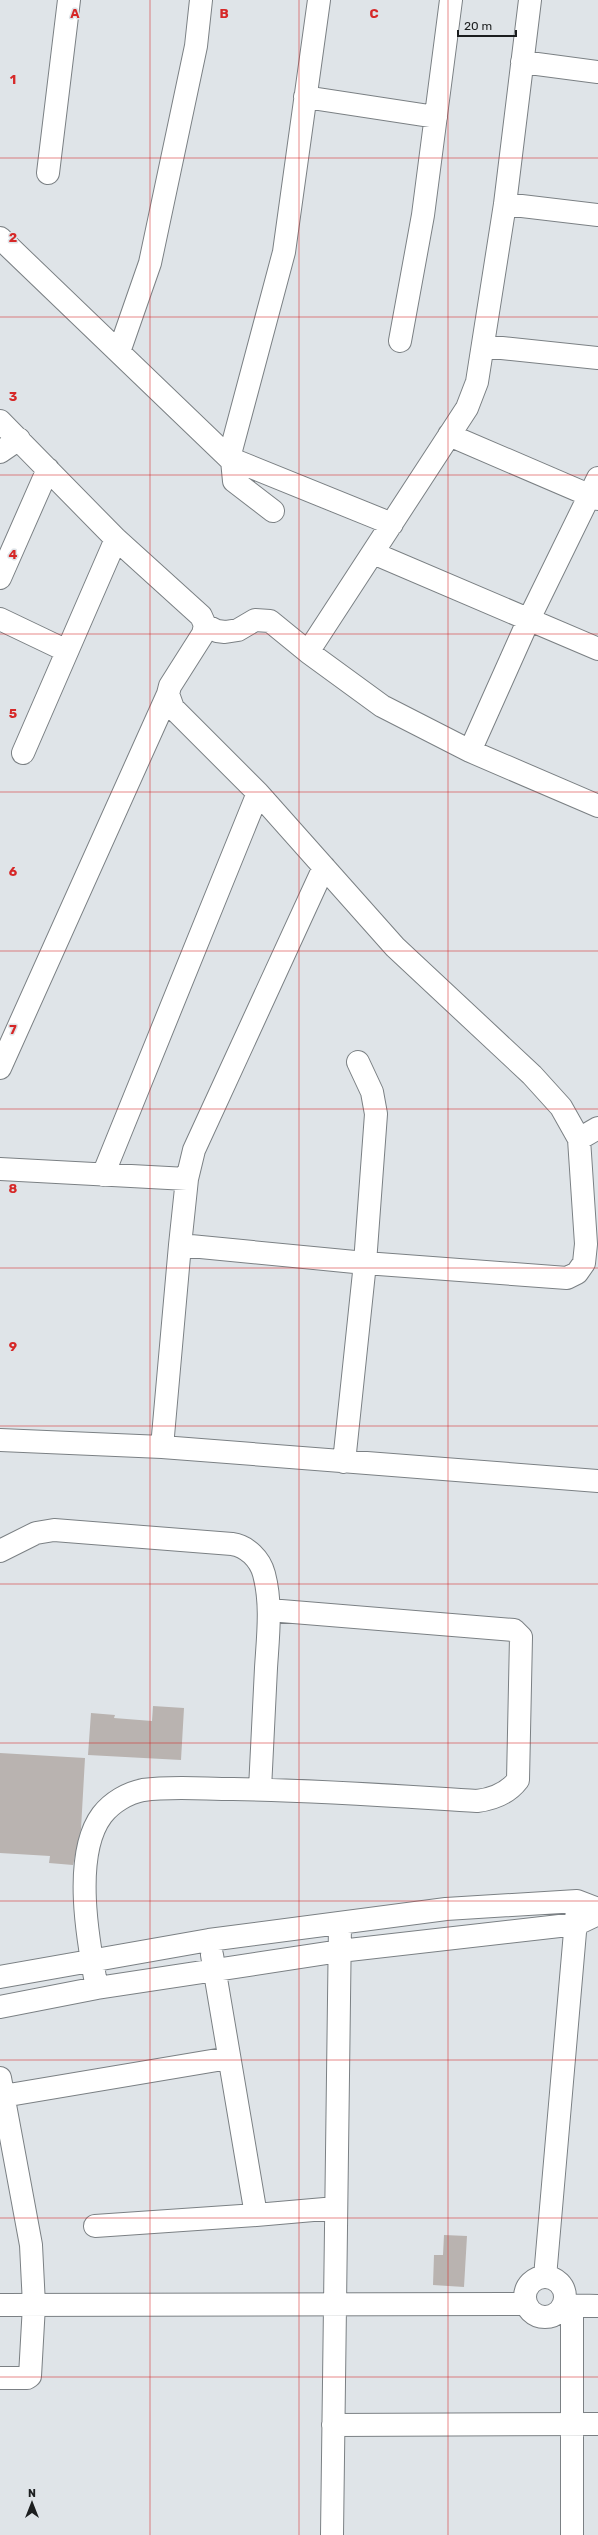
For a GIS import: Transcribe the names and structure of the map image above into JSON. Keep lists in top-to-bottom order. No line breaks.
{"scale_bar":"20 m","north":"top","grid":{"columns":["A","B","C"],"rows":["1","2","3","4","5","6","7","8","9"]}}
